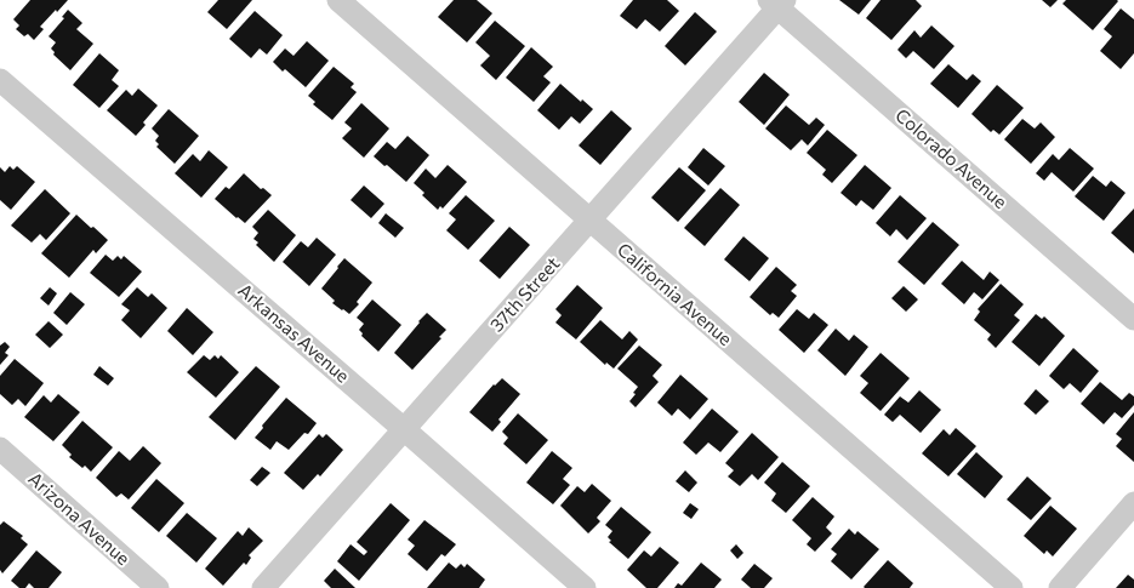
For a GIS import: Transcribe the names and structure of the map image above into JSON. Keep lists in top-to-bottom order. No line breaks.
{"streets":{"street":["Colorado Avenue","37th Street","California Avenue","Arkansas Avenue","Arizona Avenue"]},"crossings":[["Colorado Avenue","37th Street"],["37th Street","California Avenue"],["37th Street","Arkansas Avenue"]]}
